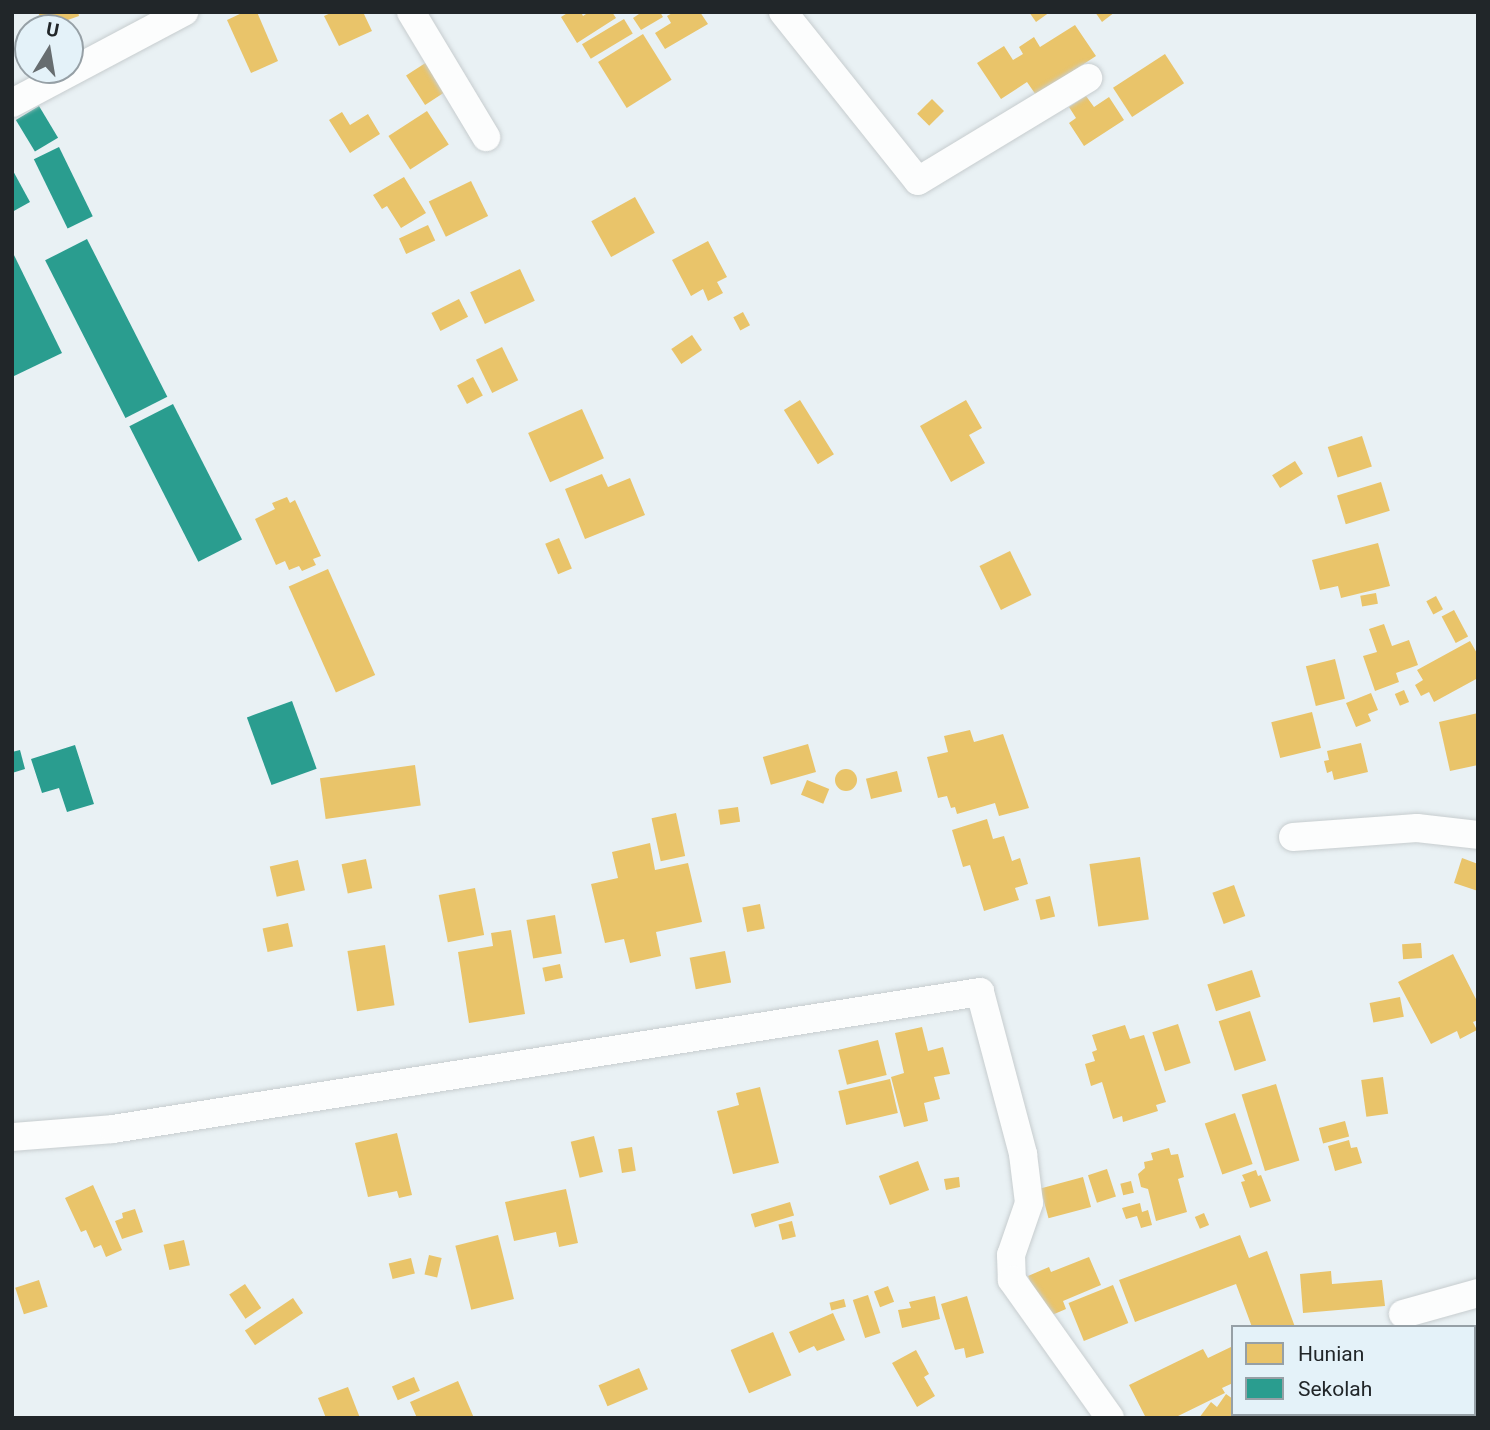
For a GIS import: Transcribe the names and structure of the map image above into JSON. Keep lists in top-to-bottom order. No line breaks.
{"legend":["Hunian","Sekolah"],"north":"top"}
